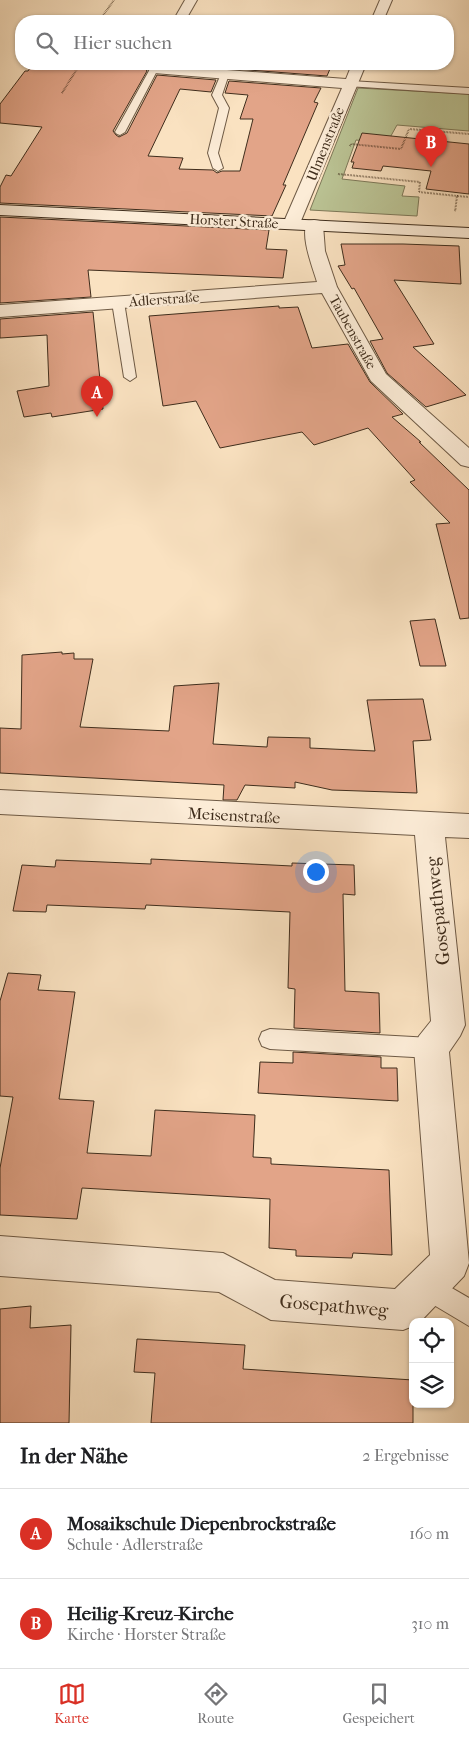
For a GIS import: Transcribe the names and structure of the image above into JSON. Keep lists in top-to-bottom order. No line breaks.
{"streets":{"street":["Ulmenstraße","Horster Straße","Adlerstraße","Taubenstraße","Meisenstraße","Gosepathweg"]},"crossings":[["Ulmenstraße","Horster Straße"],["Horster Straße","Taubenstraße"],["Adlerstraße","Taubenstraße"],["Meisenstraße","Gosepathweg"]],"page":{"search":"Hier suchen","pins":["B","A"],"heading":["In der Nähe","2 Ergebnisse"],"list":[{"mark":"A","name":"Mosaikschule Diepenbrockstraße","note":"Schule · Adlerstraße","value":"160 m"},{"mark":"B","name":"Heilig-Kreuz-Kirche","note":"Kirche · Horster Straße","value":"310 m"}],"nav":["Karte","Route","Gespeichert"]}}
